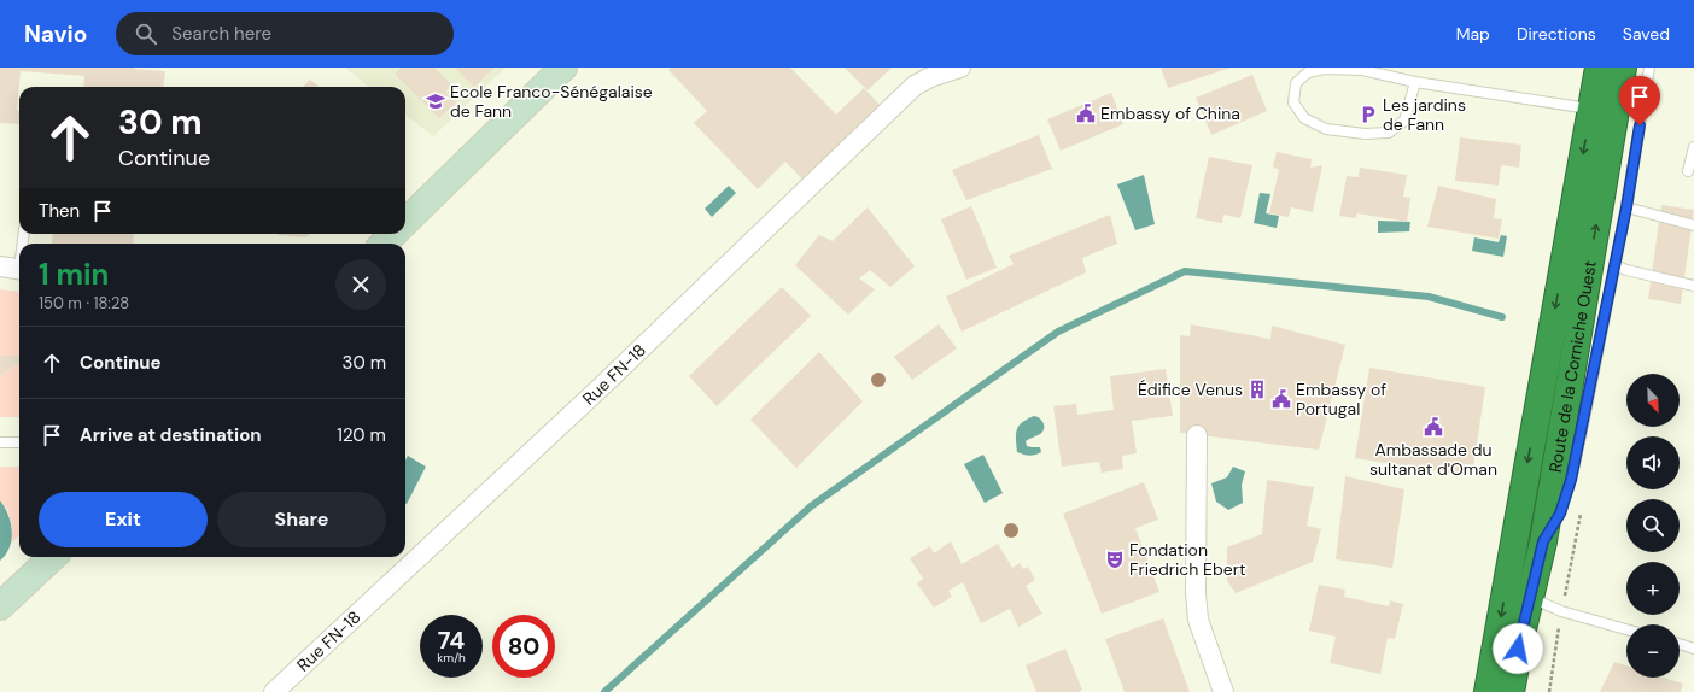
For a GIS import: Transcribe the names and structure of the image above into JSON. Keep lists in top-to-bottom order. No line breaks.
{"streets":{"highway":["Route de la Corniche Ouest"],"street":["Rue FN-18"]},"places":{"school or university":["Ecole Franco-Sénégalaise de Fann"],"public building":["Embassy of China","Embassy of Portugal","Ambassade du sultanat d'Oman"],"parking":["Les jardins de Fann"],"building":["Édifice Venus"],"theatre":["Fondation Friedrich Ebert"]},"north":"bottom right","page":{"header":"Navio","search":"Search here","nav":["Map","Directions","Saved"],"turn":["30 m","Continue"],"then":"Then","heading":["1 min","150 m · 18:28"],"list":[{"name":"Continue","value":"30 m"},{"name":"Arrive at destination","value":"120 m"}],"map_buttons":["+","−"],"buttons":["Exit","Share"],"speed":"74 km/h","limit":"80"}}
